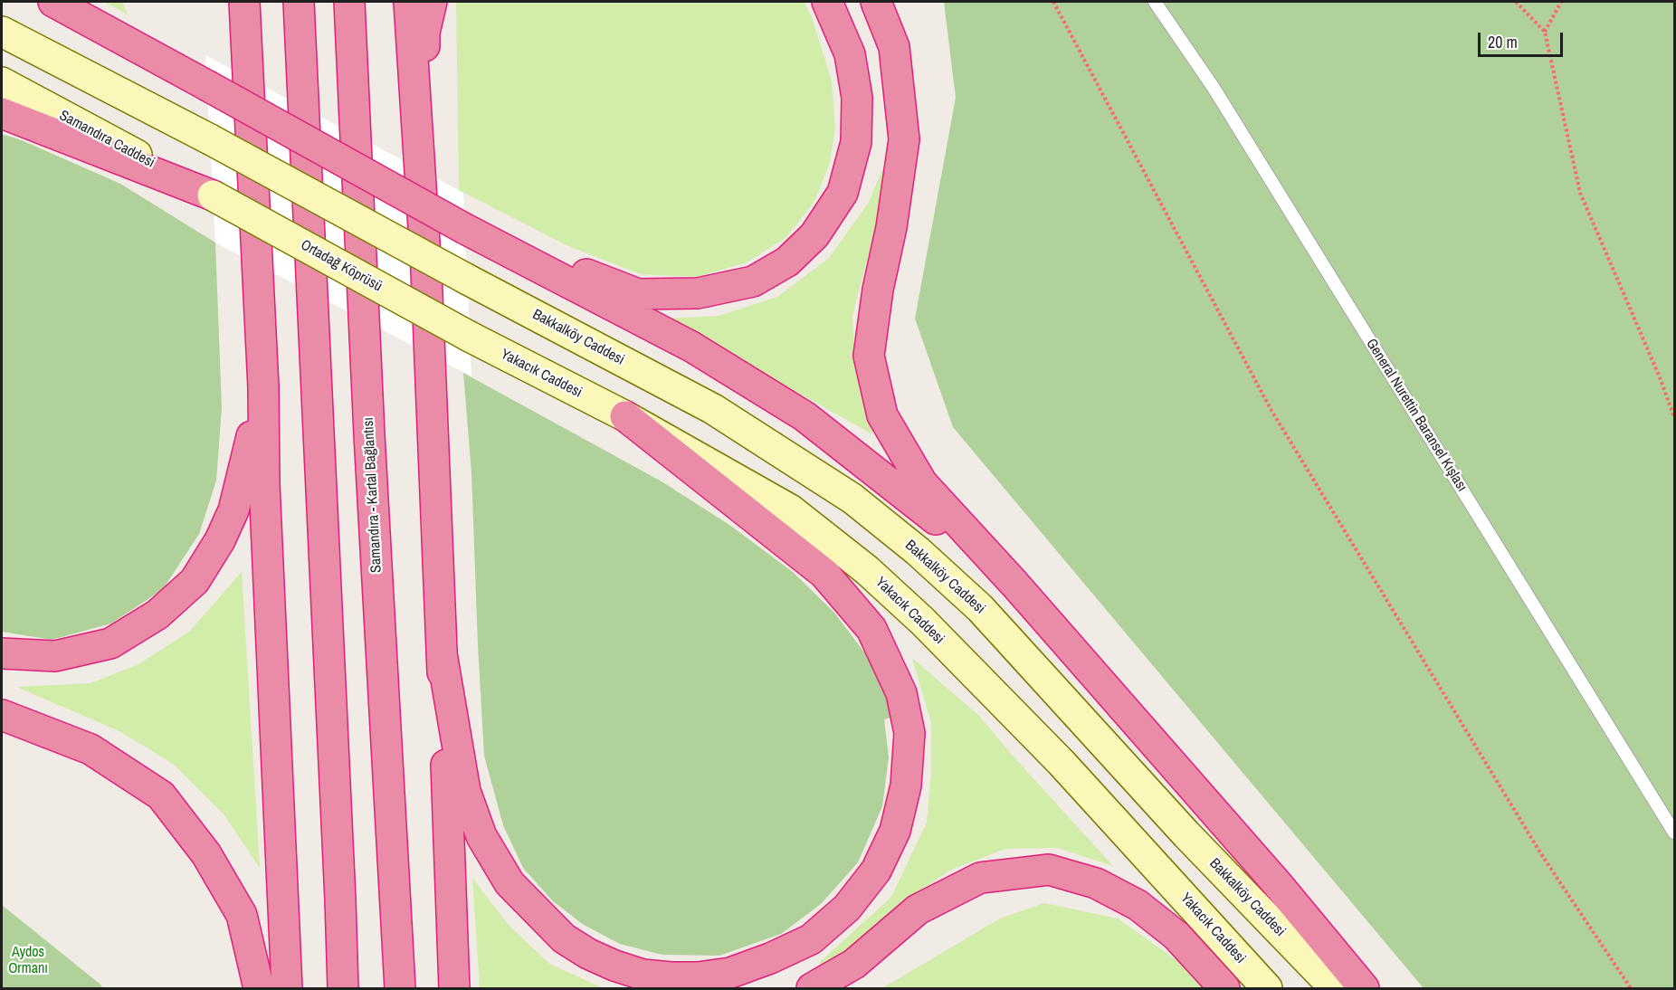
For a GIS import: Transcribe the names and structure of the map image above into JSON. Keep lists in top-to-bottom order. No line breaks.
{"streets":{"highway":["Samandıra - Kartal Bağlantısı"],"main road":["Samandıra Caddesi","Ortadağ Köprüsü","Bakkalköy Caddesi","Yakacık Caddesi"],"lane":["General Nurettin Baransel Kışlası"]},"crossings":[["Samandıra Caddesi","Ortadağ Köprüsü"],["Ortadağ Köprüsü","Yakacık Caddesi"]],"parks":["Aydos Ormanı"],"scale_bar":"20 m"}
